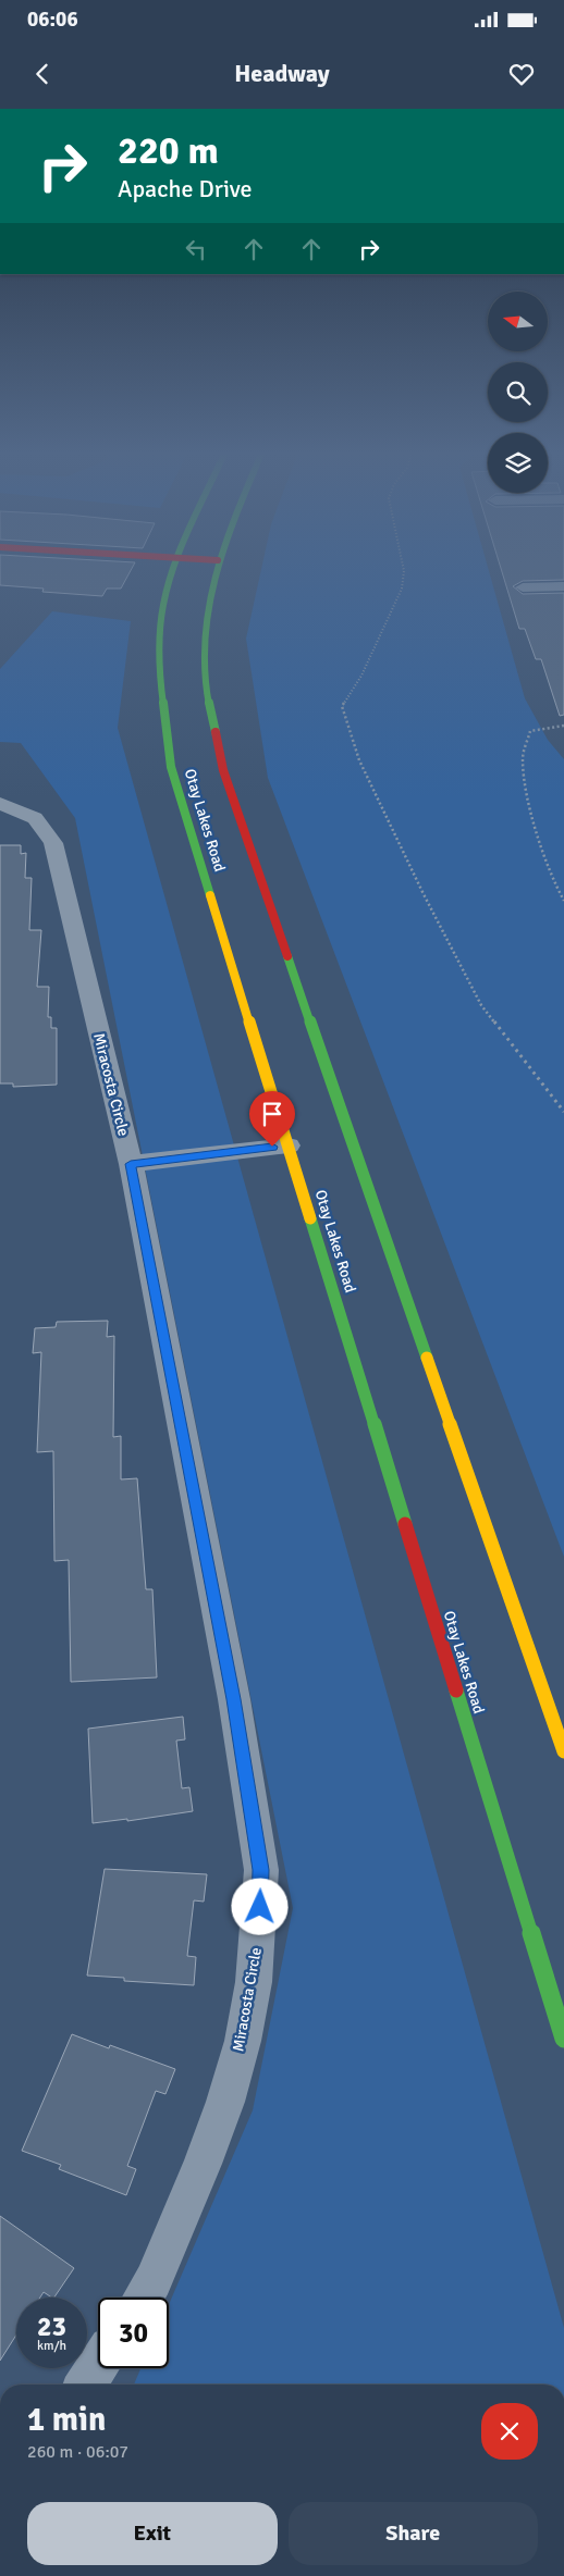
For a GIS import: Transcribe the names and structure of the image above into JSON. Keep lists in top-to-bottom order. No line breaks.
{"streets":{"main road":["Otay Lakes Road"],"street":["Miracosta Circle"]},"north":"left","page":{"status":"06:06","header":"Headway","turn":["220 m","Apache Drive"],"speed":"23 km/h","limit":"30","heading":["1 min","260 m · 06:07"],"buttons":["Exit","Share"]}}
